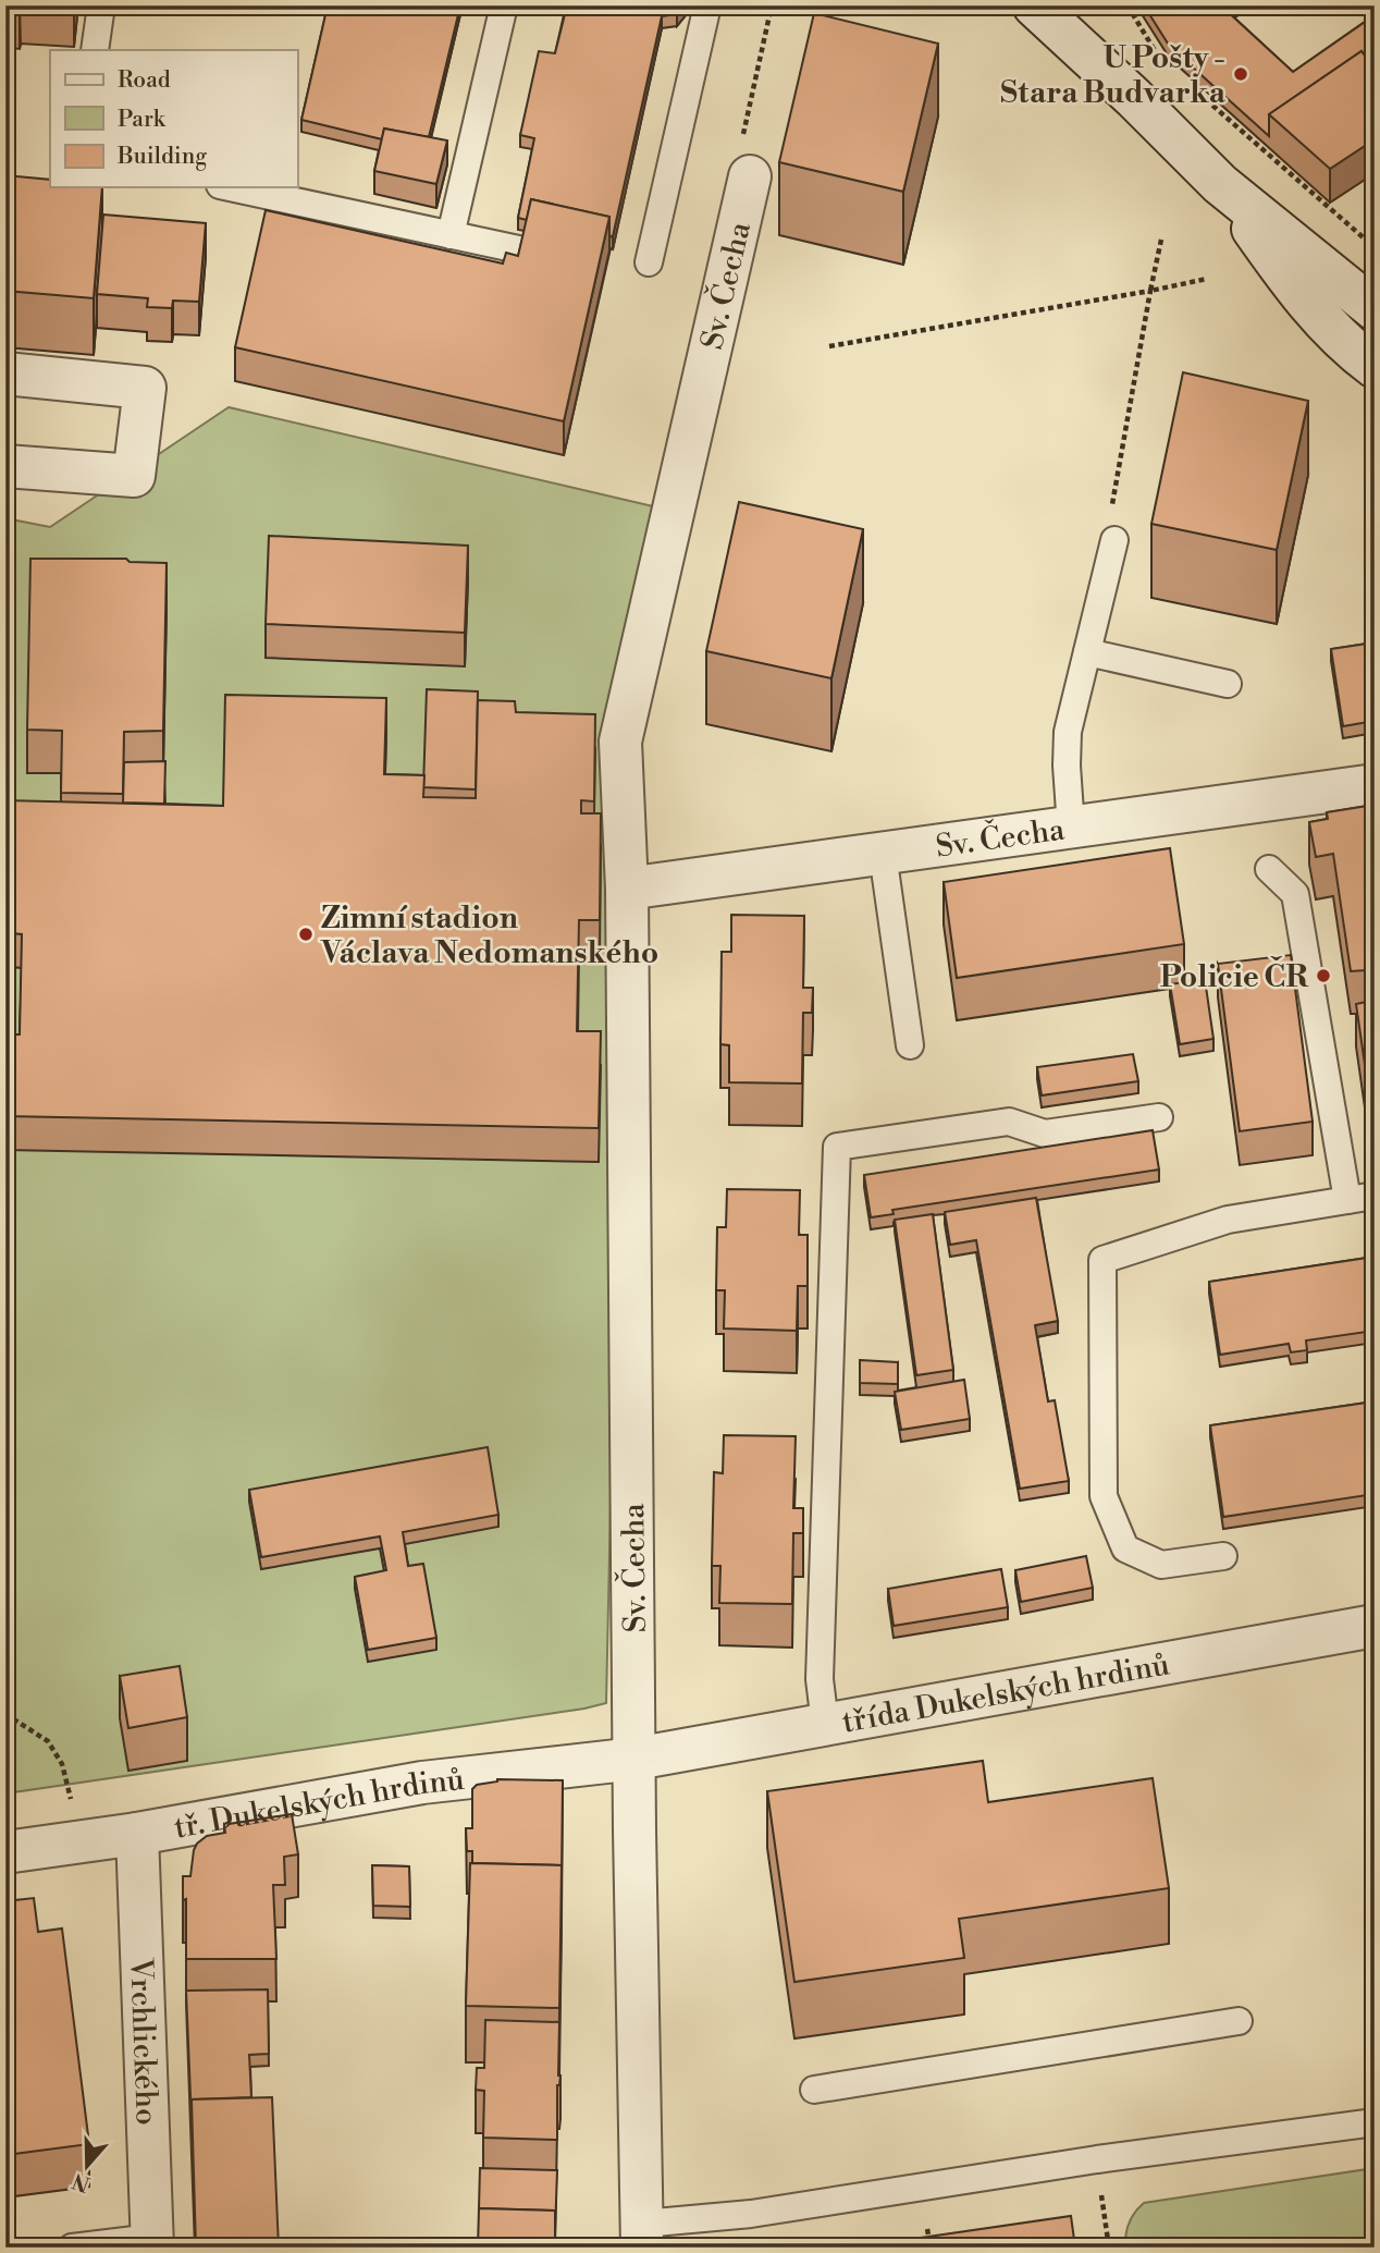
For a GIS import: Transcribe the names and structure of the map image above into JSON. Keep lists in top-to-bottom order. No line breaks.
{"streets":{"street":["Sv. Čecha","třída Dukelských hrdinů","tř. Dukelských hrdinů","Vrchlického"]},"crossings":[["Sv. Čecha","třída Dukelských hrdinů"],["Sv. Čecha","tř. Dukelských hrdinů"],["třída Dukelských hrdinů","tř. Dukelských hrdinů"],["tř. Dukelských hrdinů","Vrchlického"]],"places":["U Pošty - Stara Budvarka","Zimní stadion Václava Nedomanského","Policie ČR"],"legend":["Road","Park","Building"],"north":"bottom"}
